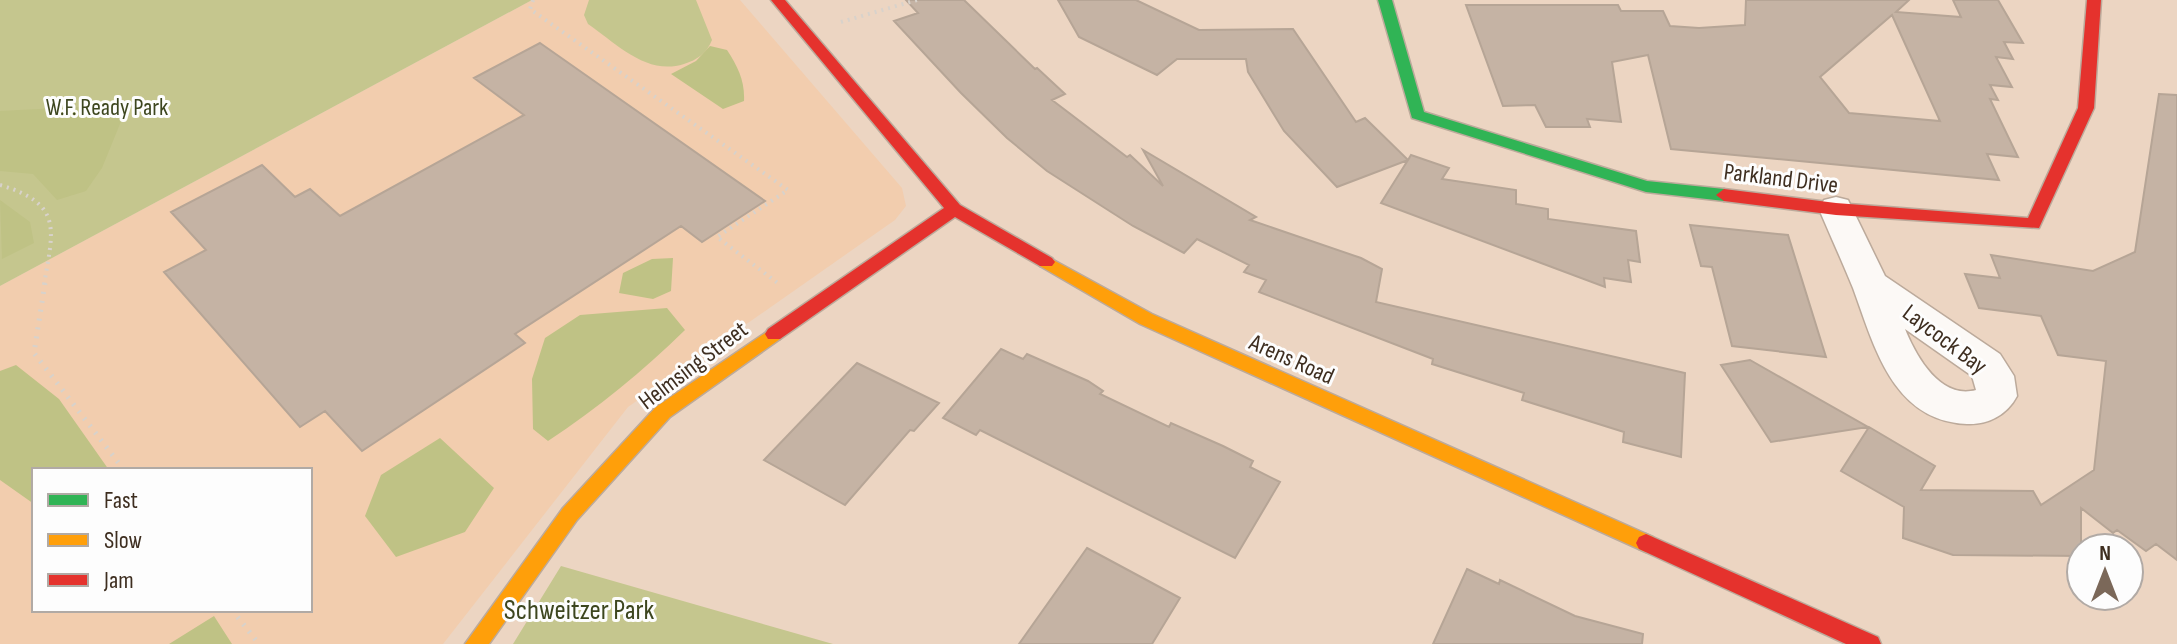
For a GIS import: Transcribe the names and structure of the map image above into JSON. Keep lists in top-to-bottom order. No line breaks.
{"streets":{"street":["Parkland Drive","Arens Road","Helmsing Street"]},"crossings":[["Arens Road","Helmsing Street"]],"parks":["W.F. Ready Park","Schweitzer Park"],"legend":["Fast","Slow","Jam"],"north":"top"}
